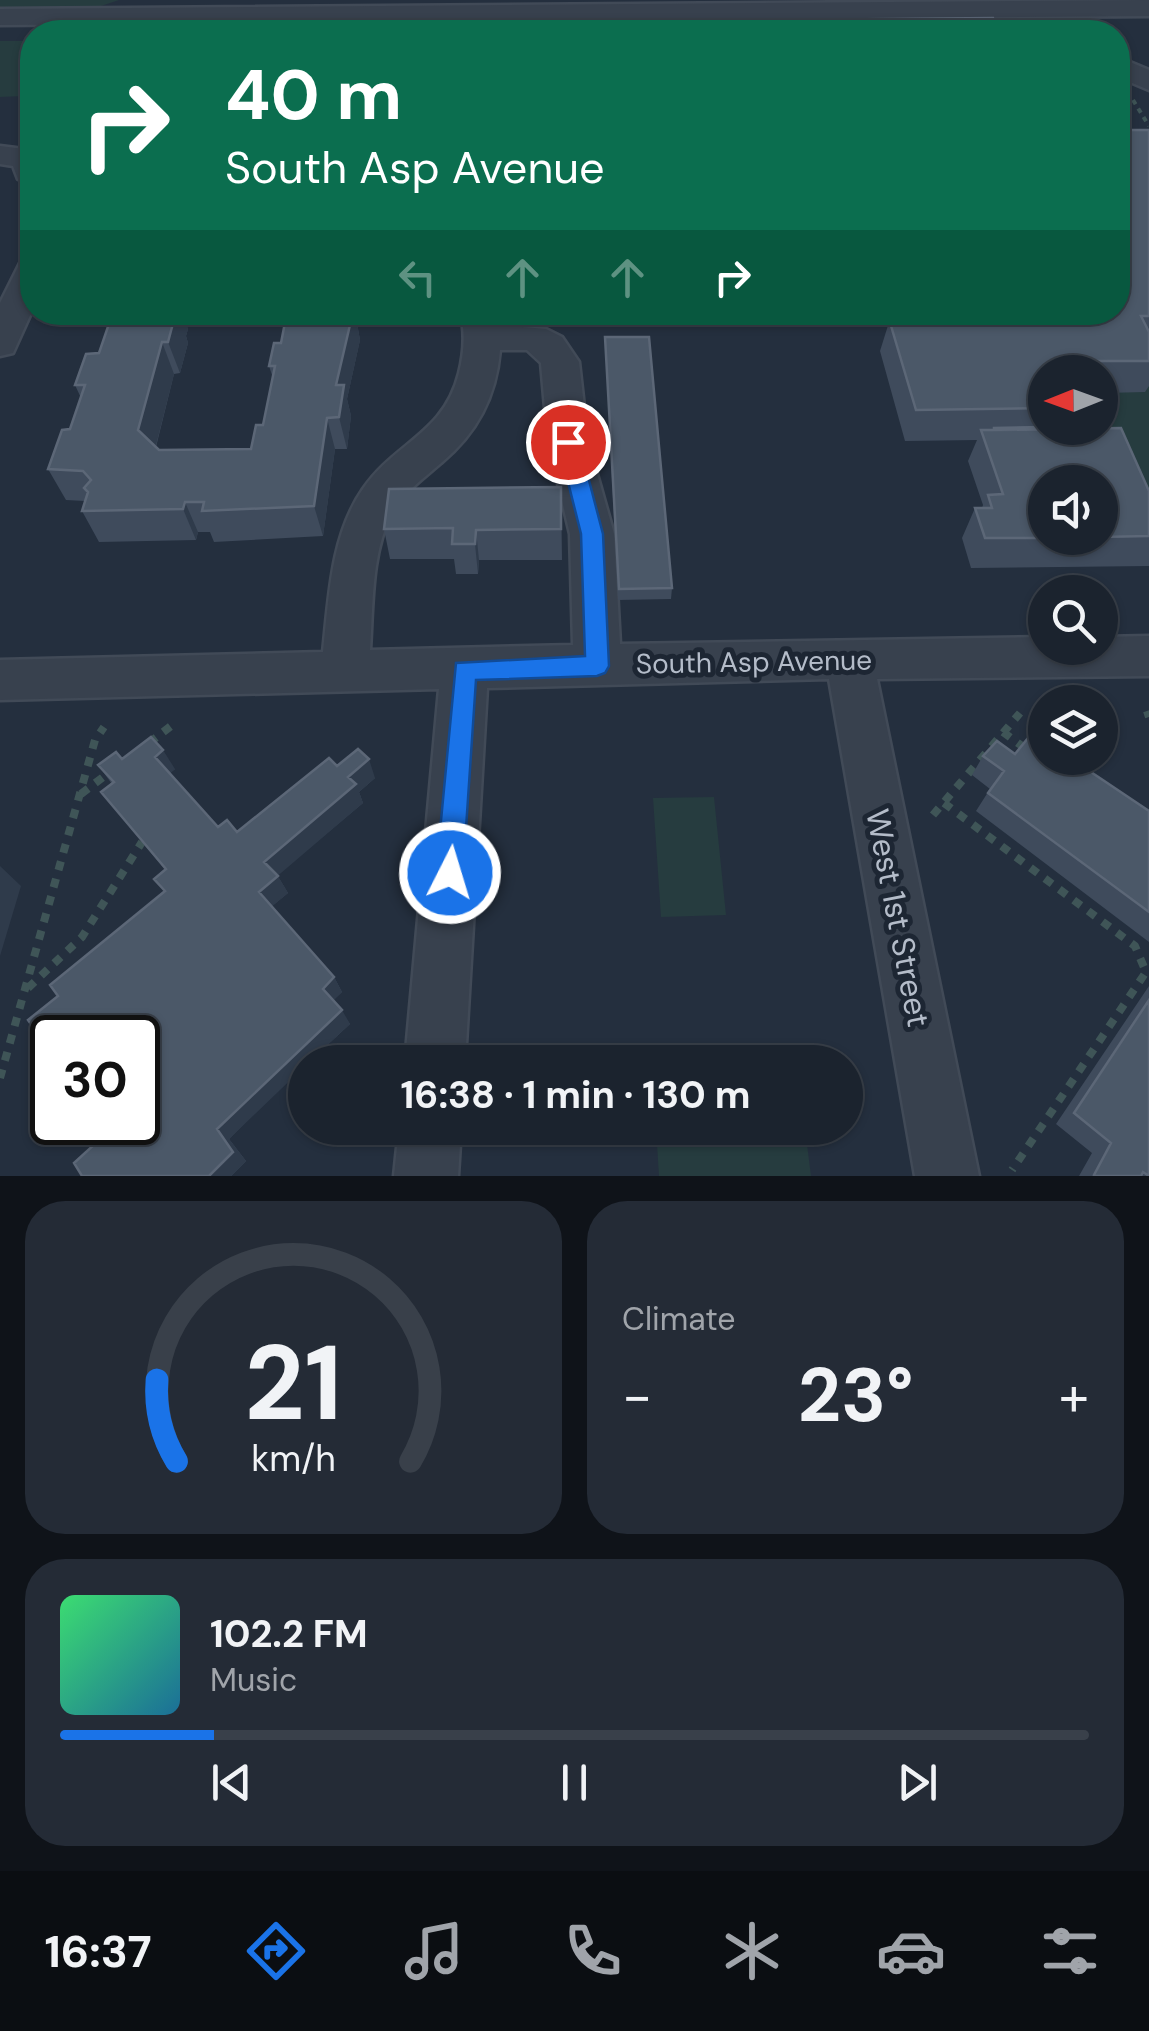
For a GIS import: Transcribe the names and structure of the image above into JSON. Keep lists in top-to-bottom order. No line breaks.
{"streets":{"street":["South Asp Avenue","West 1st Street"]},"crossings":[["South Asp Avenue","West 1st Street"]],"north":"left","page":{"turn":["40 m","South Asp Avenue"],"limit":"30","trip":"16:38 · 1 min · 130 m","tile":"Climate","heat":["−","23°","+"],"song":["102.2 FM","Music"],"tabs":"16:37","gauge":["21","km/h"]}}
